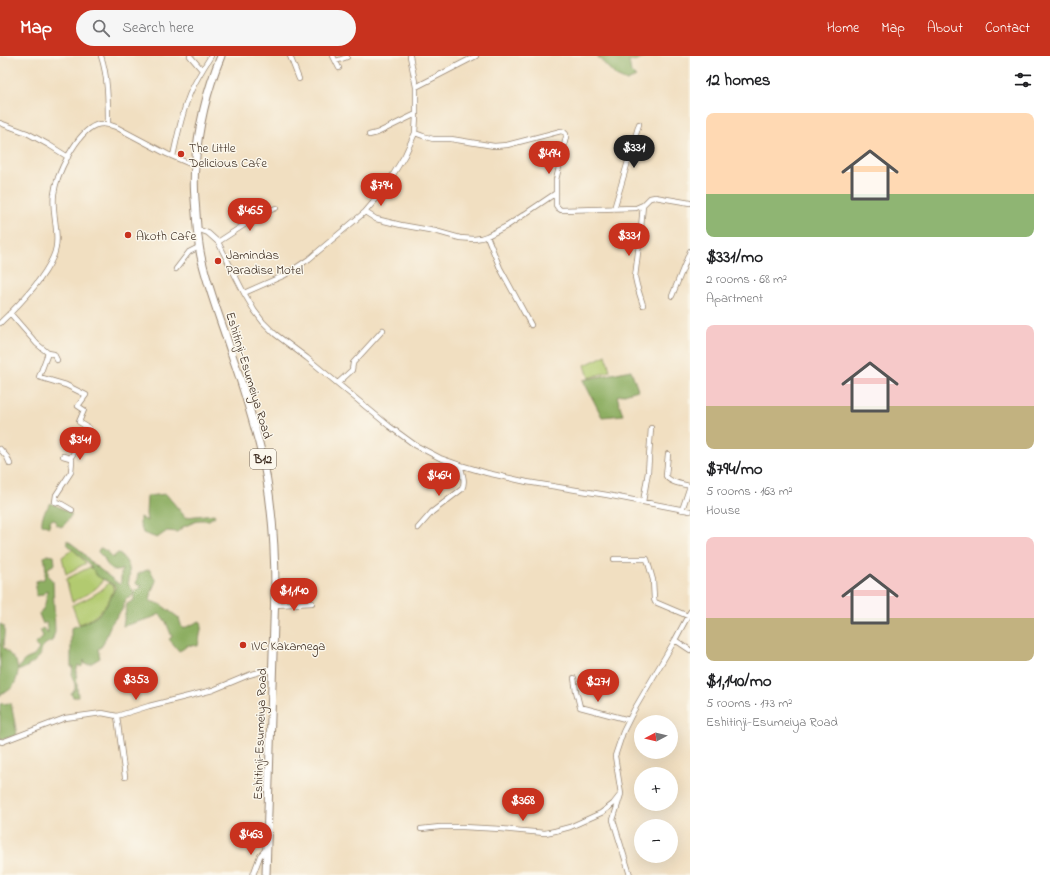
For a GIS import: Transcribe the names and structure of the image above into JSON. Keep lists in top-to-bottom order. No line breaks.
{"streets":{"highway":["Eshitinji-Esumeiya Road","B12"]},"places":["The Little Delicious Cafe","Akoth Cafe","Jamindas Paradise Motel","IVC Kakamega"],"north":"left","page":{"header":"Map","search":"Search here","nav":["Home","Map","About","Contact"],"heading":"12 homes","list":[{"name":"$331/mo","note":"2 rooms · 68 m² · Apartment"},{"name":"$794/mo","note":"5 rooms · 163 m² · House"},{"name":"$1,140/mo","note":"5 rooms · 173 m² · Eshitinji-Esumeiya Road"}],"price":["$331","$494","$794","$465","$331","$341","$464","$1,140","$353","$271","$368","$463"],"map_buttons":["+","−"]}}
